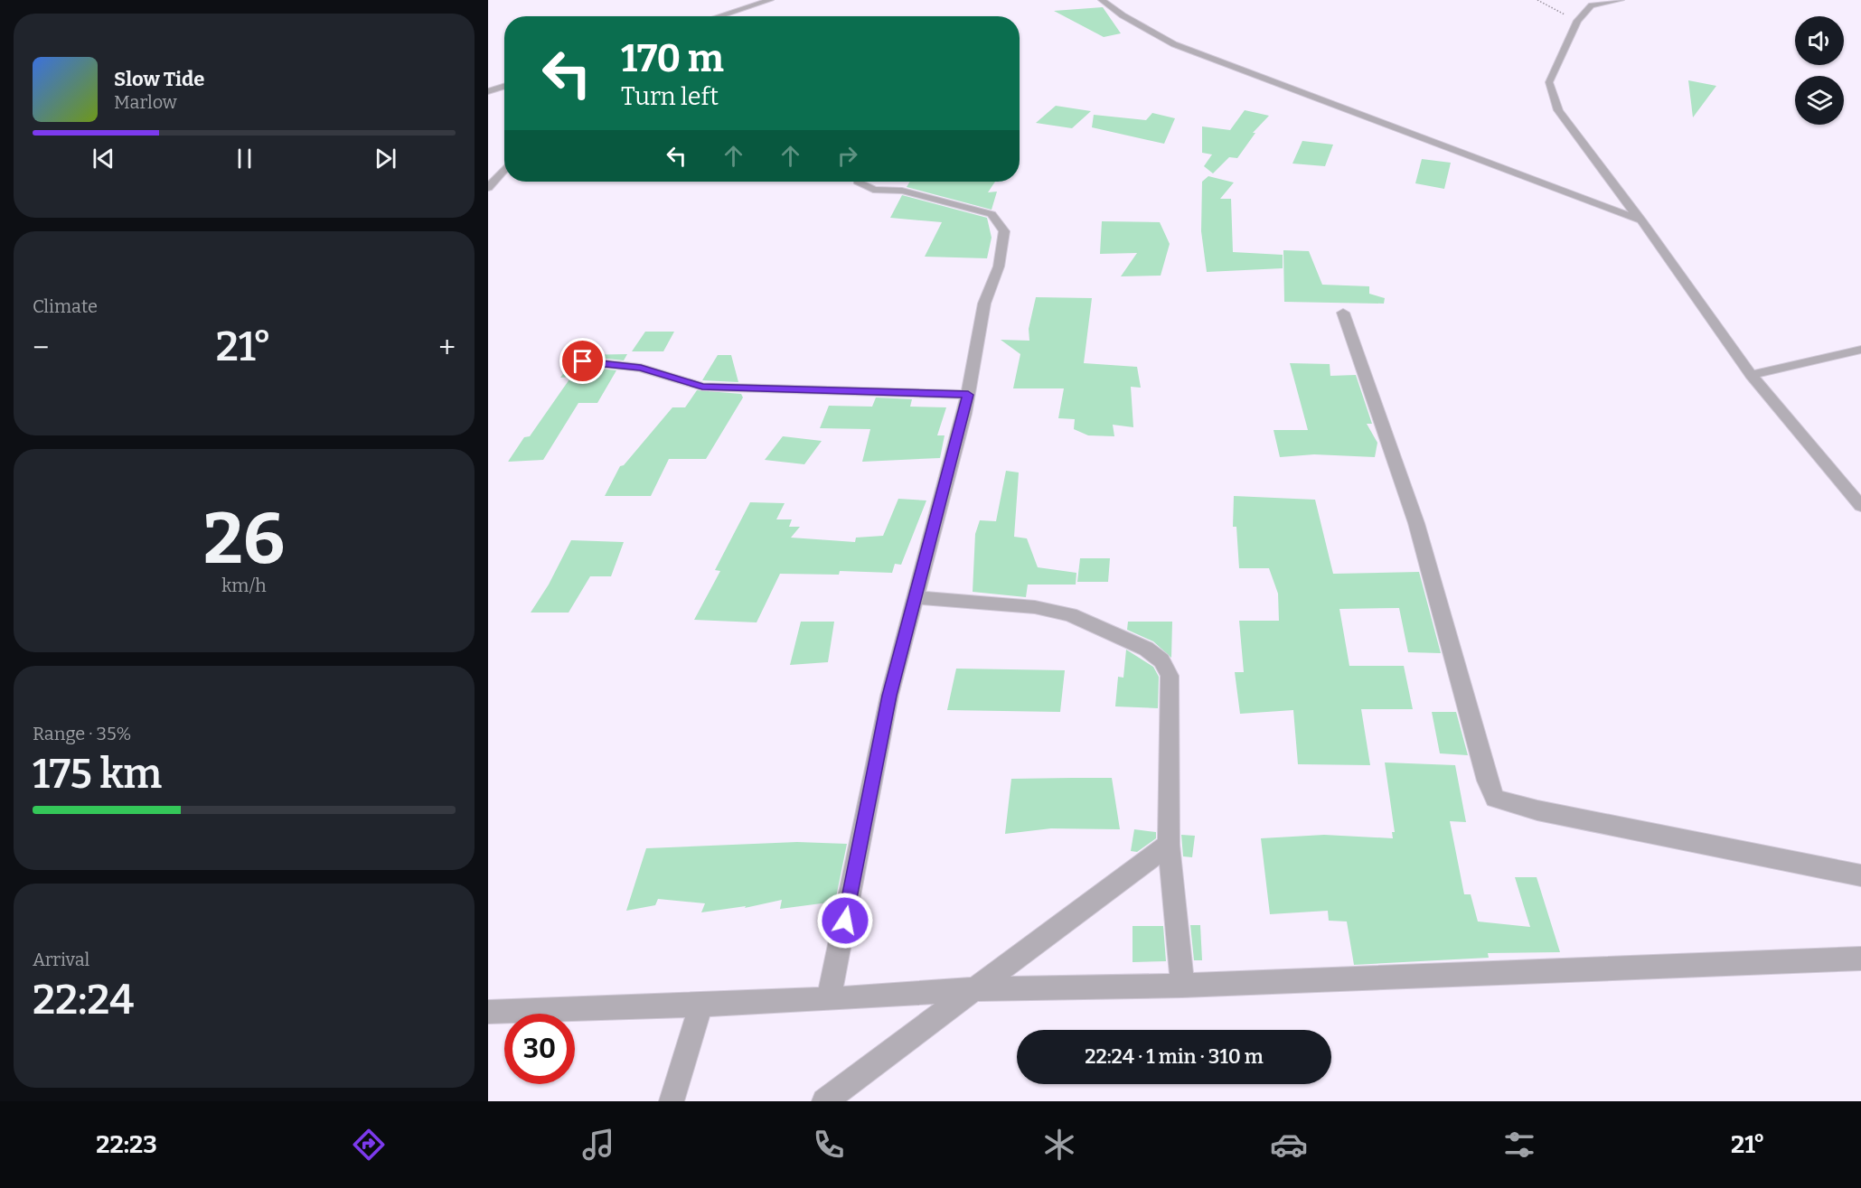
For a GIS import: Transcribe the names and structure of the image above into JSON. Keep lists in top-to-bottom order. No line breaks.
{"page":{"turn":["170 m","Turn left"],"song":["Slow Tide","Marlow"],"tile":["Climate",["26","km/h"],["Range · 35%","175 km"],["Arrival","22:24"]],"heat":["−","21°","+"],"limit":"30","trip":"22:24 · 1 min · 310 m","tabs":["22:23","21°"]}}
